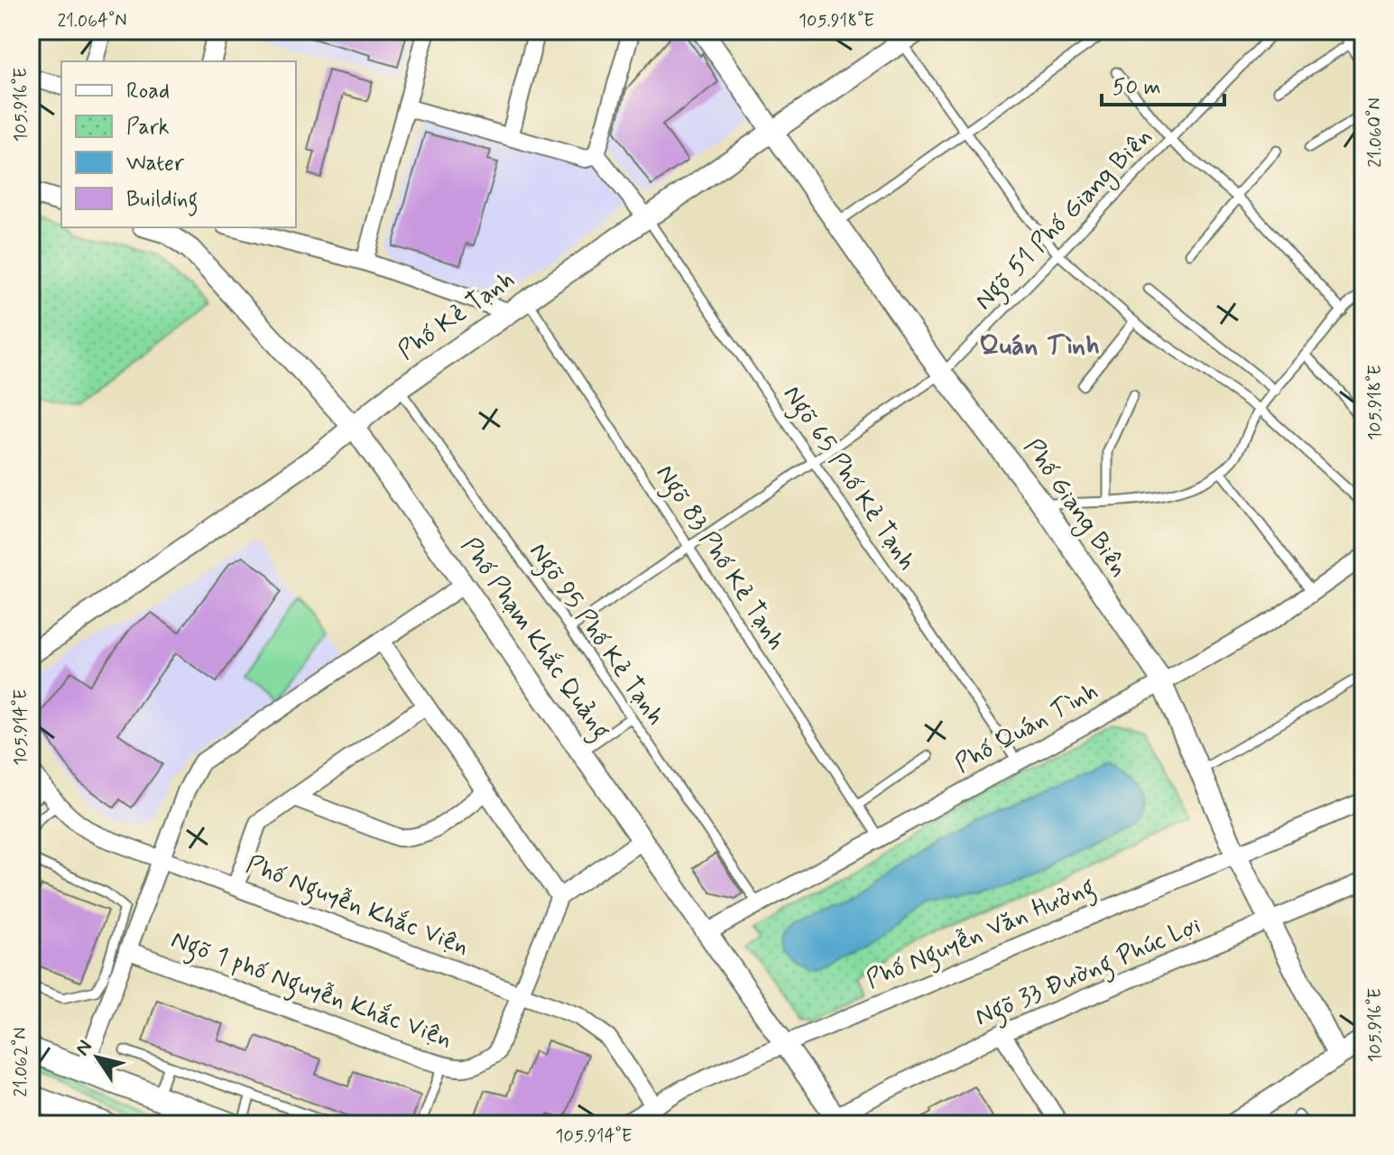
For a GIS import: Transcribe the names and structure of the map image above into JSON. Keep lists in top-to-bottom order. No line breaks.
{"streets":{"street":["Phố Kẻ Tạnh","Phố Giang Biên","Phố Phạm Khắc Quảng","Phố Quán Tình","Phố Nguyễn Khắc Viện","Phố Nguyễn Văn Hưởng","Ngõ 33 Đường Phúc Lợi","Ngõ 1 phố Nguyễn Khắc Viện"],"lane":["Ngõ 51 Phố Giang Biên","Ngõ 65 Phố Kẻ Tạnh","Ngõ 83 Phố Kẻ Tạnh","Ngõ 95 Phố Kẻ Tạnh"]},"crossings":[["Ngõ 51 Phố Giang Biên","Ngõ 65 Phố Kẻ Tạnh"],["Ngõ 51 Phố Giang Biên","Phố Giang Biên"],["Ngõ 51 Phố Giang Biên","Ngõ 83 Phố Kẻ Tạnh"],["Ngõ 51 Phố Giang Biên","Ngõ 95 Phố Kẻ Tạnh"],["Phố Kẻ Tạnh","Ngõ 65 Phố Kẻ Tạnh"],["Phố Kẻ Tạnh","Phố Giang Biên"],["Phố Kẻ Tạnh","Ngõ 83 Phố Kẻ Tạnh"],["Phố Kẻ Tạnh","Ngõ 95 Phố Kẻ Tạnh"],["Phố Kẻ Tạnh","Phố Phạm Khắc Quảng"],["Ngõ 65 Phố Kẻ Tạnh","Phố Quán Tình"],["Phố Giang Biên","Phố Quán Tình"],["Phố Giang Biên","Phố Nguyễn Văn Hưởng"],["Phố Giang Biên","Ngõ 33 Đường Phúc Lợi"],["Ngõ 83 Phố Kẻ Tạnh","Phố Quán Tình"],["Ngõ 95 Phố Kẻ Tạnh","Phố Quán Tình"],["Phố Phạm Khắc Quảng","Phố Quán Tình"],["Phố Phạm Khắc Quảng","Phố Nguyễn Văn Hưởng"],["Phố Phạm Khắc Quảng","Ngõ 33 Đường Phúc Lợi"],["Phố Nguyễn Khắc Viện","Phố Nguyễn Văn Hưởng"],["Phố Nguyễn Khắc Viện","Ngõ 1 phố Nguyễn Khắc Viện"]],"districts":["Quán Tình"],"legend":["Road","Park","Water","Building"],"scale_bar":"50 m","north":"top left","coordinates":["21.064°N","105.918°E","105.916°E","21.060°N","105.914°E","21.062°N"]}
